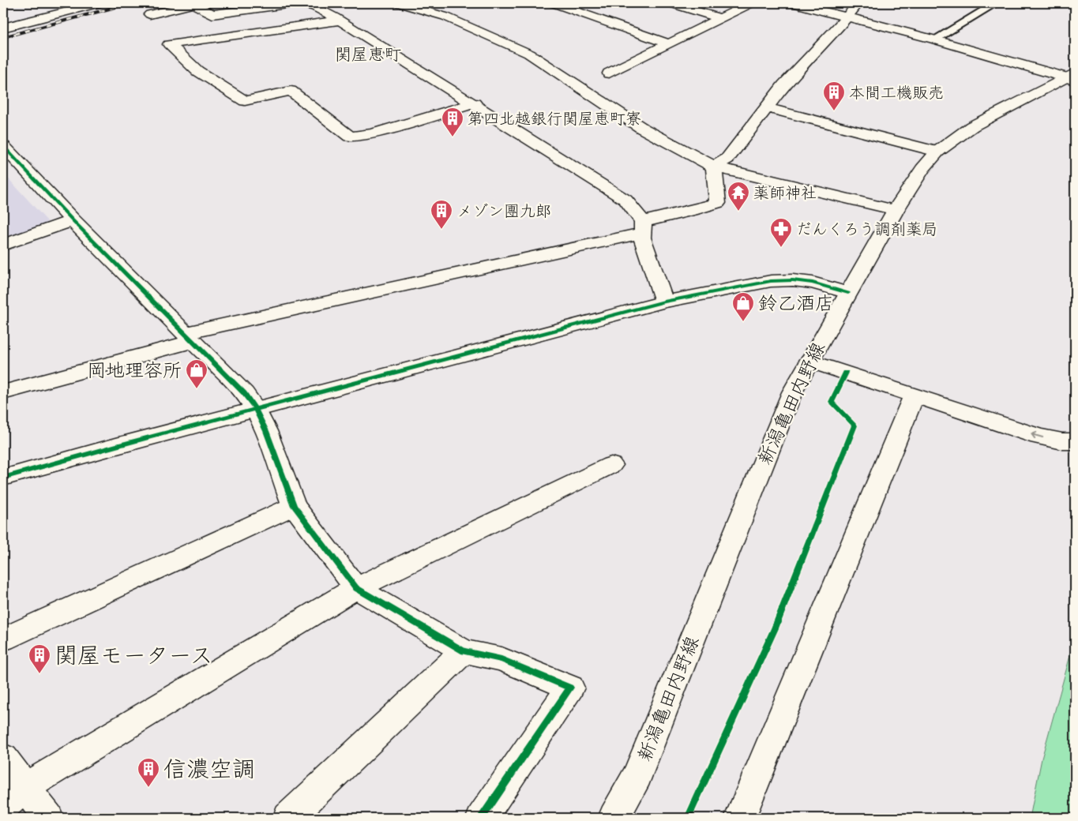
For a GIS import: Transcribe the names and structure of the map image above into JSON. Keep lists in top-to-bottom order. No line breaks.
{"streets":{"street":["新潟亀田内野線"]},"districts":["関屋恵町"],"places":{"building":["本間工機販売","第四北越銀行関屋恵町寮","メゾン團九郎","関屋モータース","信濃空調"],"temple":["薬師神社"],"pharmacy":["だんくろう調剤薬局"],"shop":["鈴乙酒店","岡地理容所"]}}
